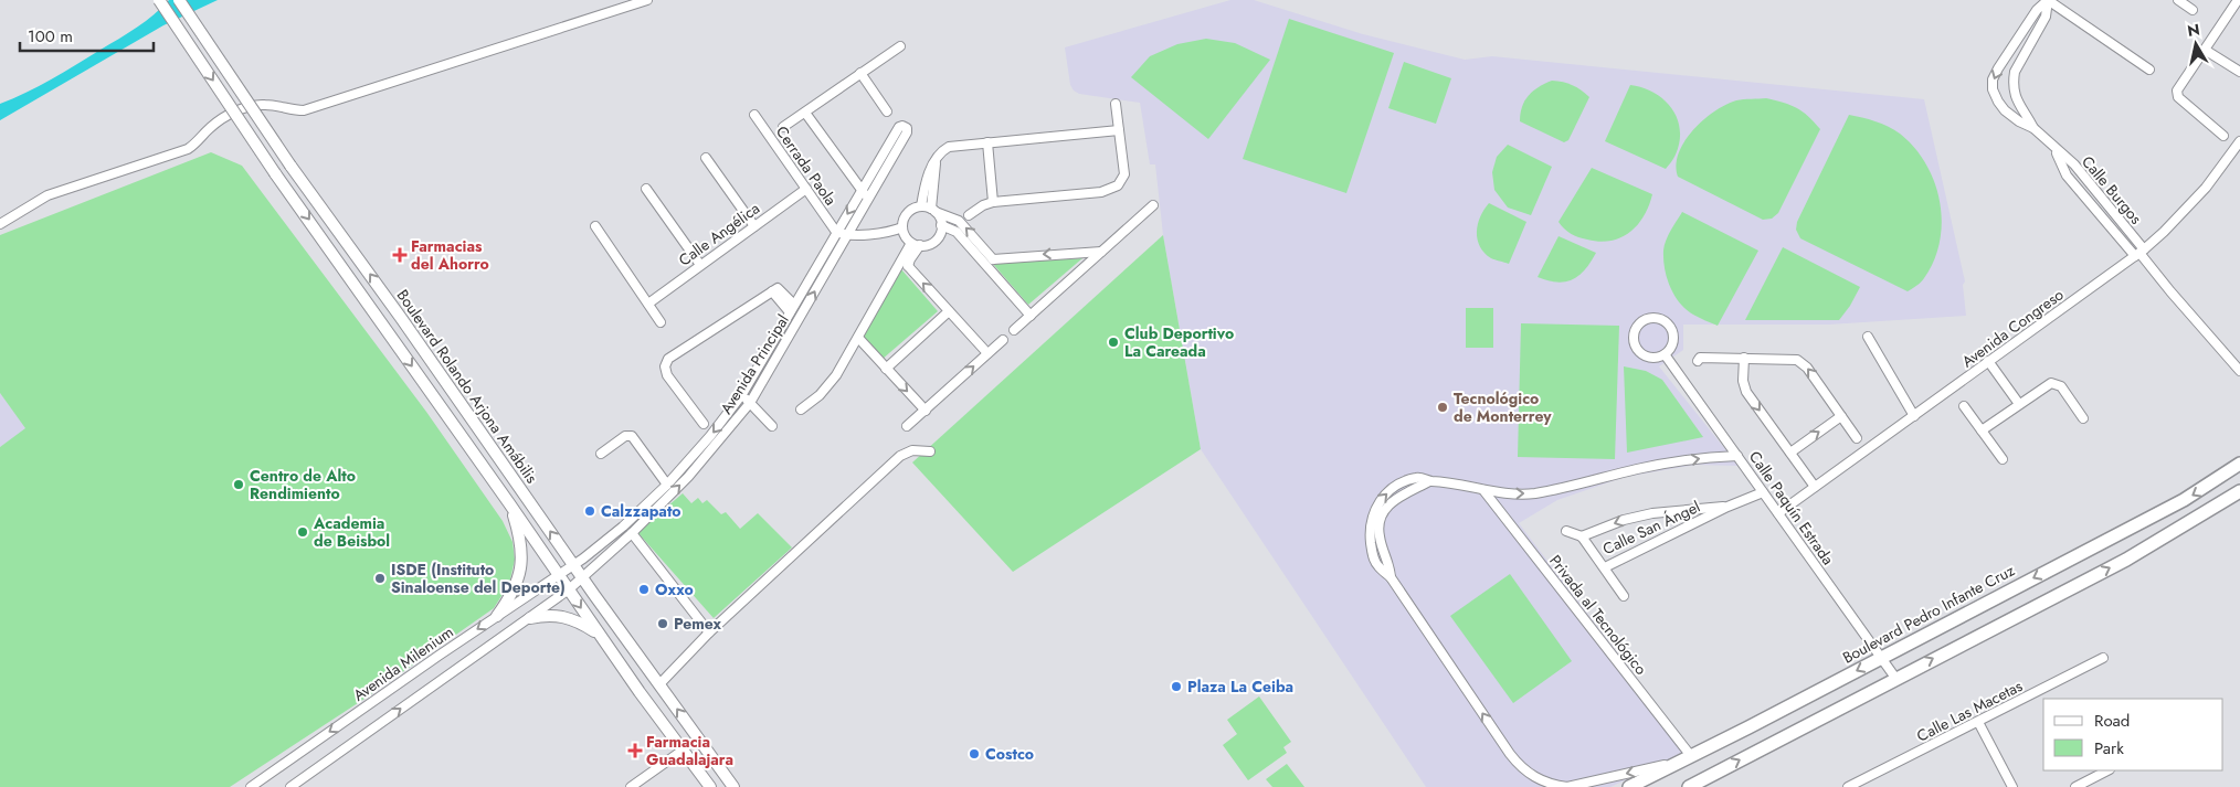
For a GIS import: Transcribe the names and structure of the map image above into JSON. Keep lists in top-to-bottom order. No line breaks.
{"streets":{"highway":["Boulevard Pedro Infante Cruz"],"main road":["Boulevard Rolando Arjona Amábilis"],"street":["Cerrada Paola","Calle Angélica","Avenida Congreso","Avenida Principal","Calle Paquín Estrada","Calle San Ángel","Privada al Tecnológico","Avenida Milenium","Calle Las Macetas"]},"crossings":[["Cerrada Paola","Calle Angélica"],["Cerrada Paola","Avenida Principal"],["Avenida Congreso","Calle Paquín Estrada"],["Avenida Principal","Boulevard Rolando Arjona Amábilis"],["Avenida Principal","Avenida Milenium"],["Boulevard Rolando Arjona Amábilis","Avenida Milenium"],["Calle Paquín Estrada","Calle San Ángel"],["Calle Paquín Estrada","Boulevard Pedro Infante Cruz"],["Boulevard Pedro Infante Cruz","Privada al Tecnológico"]],"places":{"health":["Farmacias del Ahorro","Farmacia Guadalajara"],"other":["Club Deportivo La Careada","Tecnológico de Monterrey","Centro de Alto Rendimiento","Calzzapato","Academia de Beisbol","ISDE (Instituto Sinaloense del Deporte)","Oxxo","Pemex","Plaza La Ceiba","Costco"]},"legend":["Road","Park"],"scale_bar":"100 m","north":"top"}
